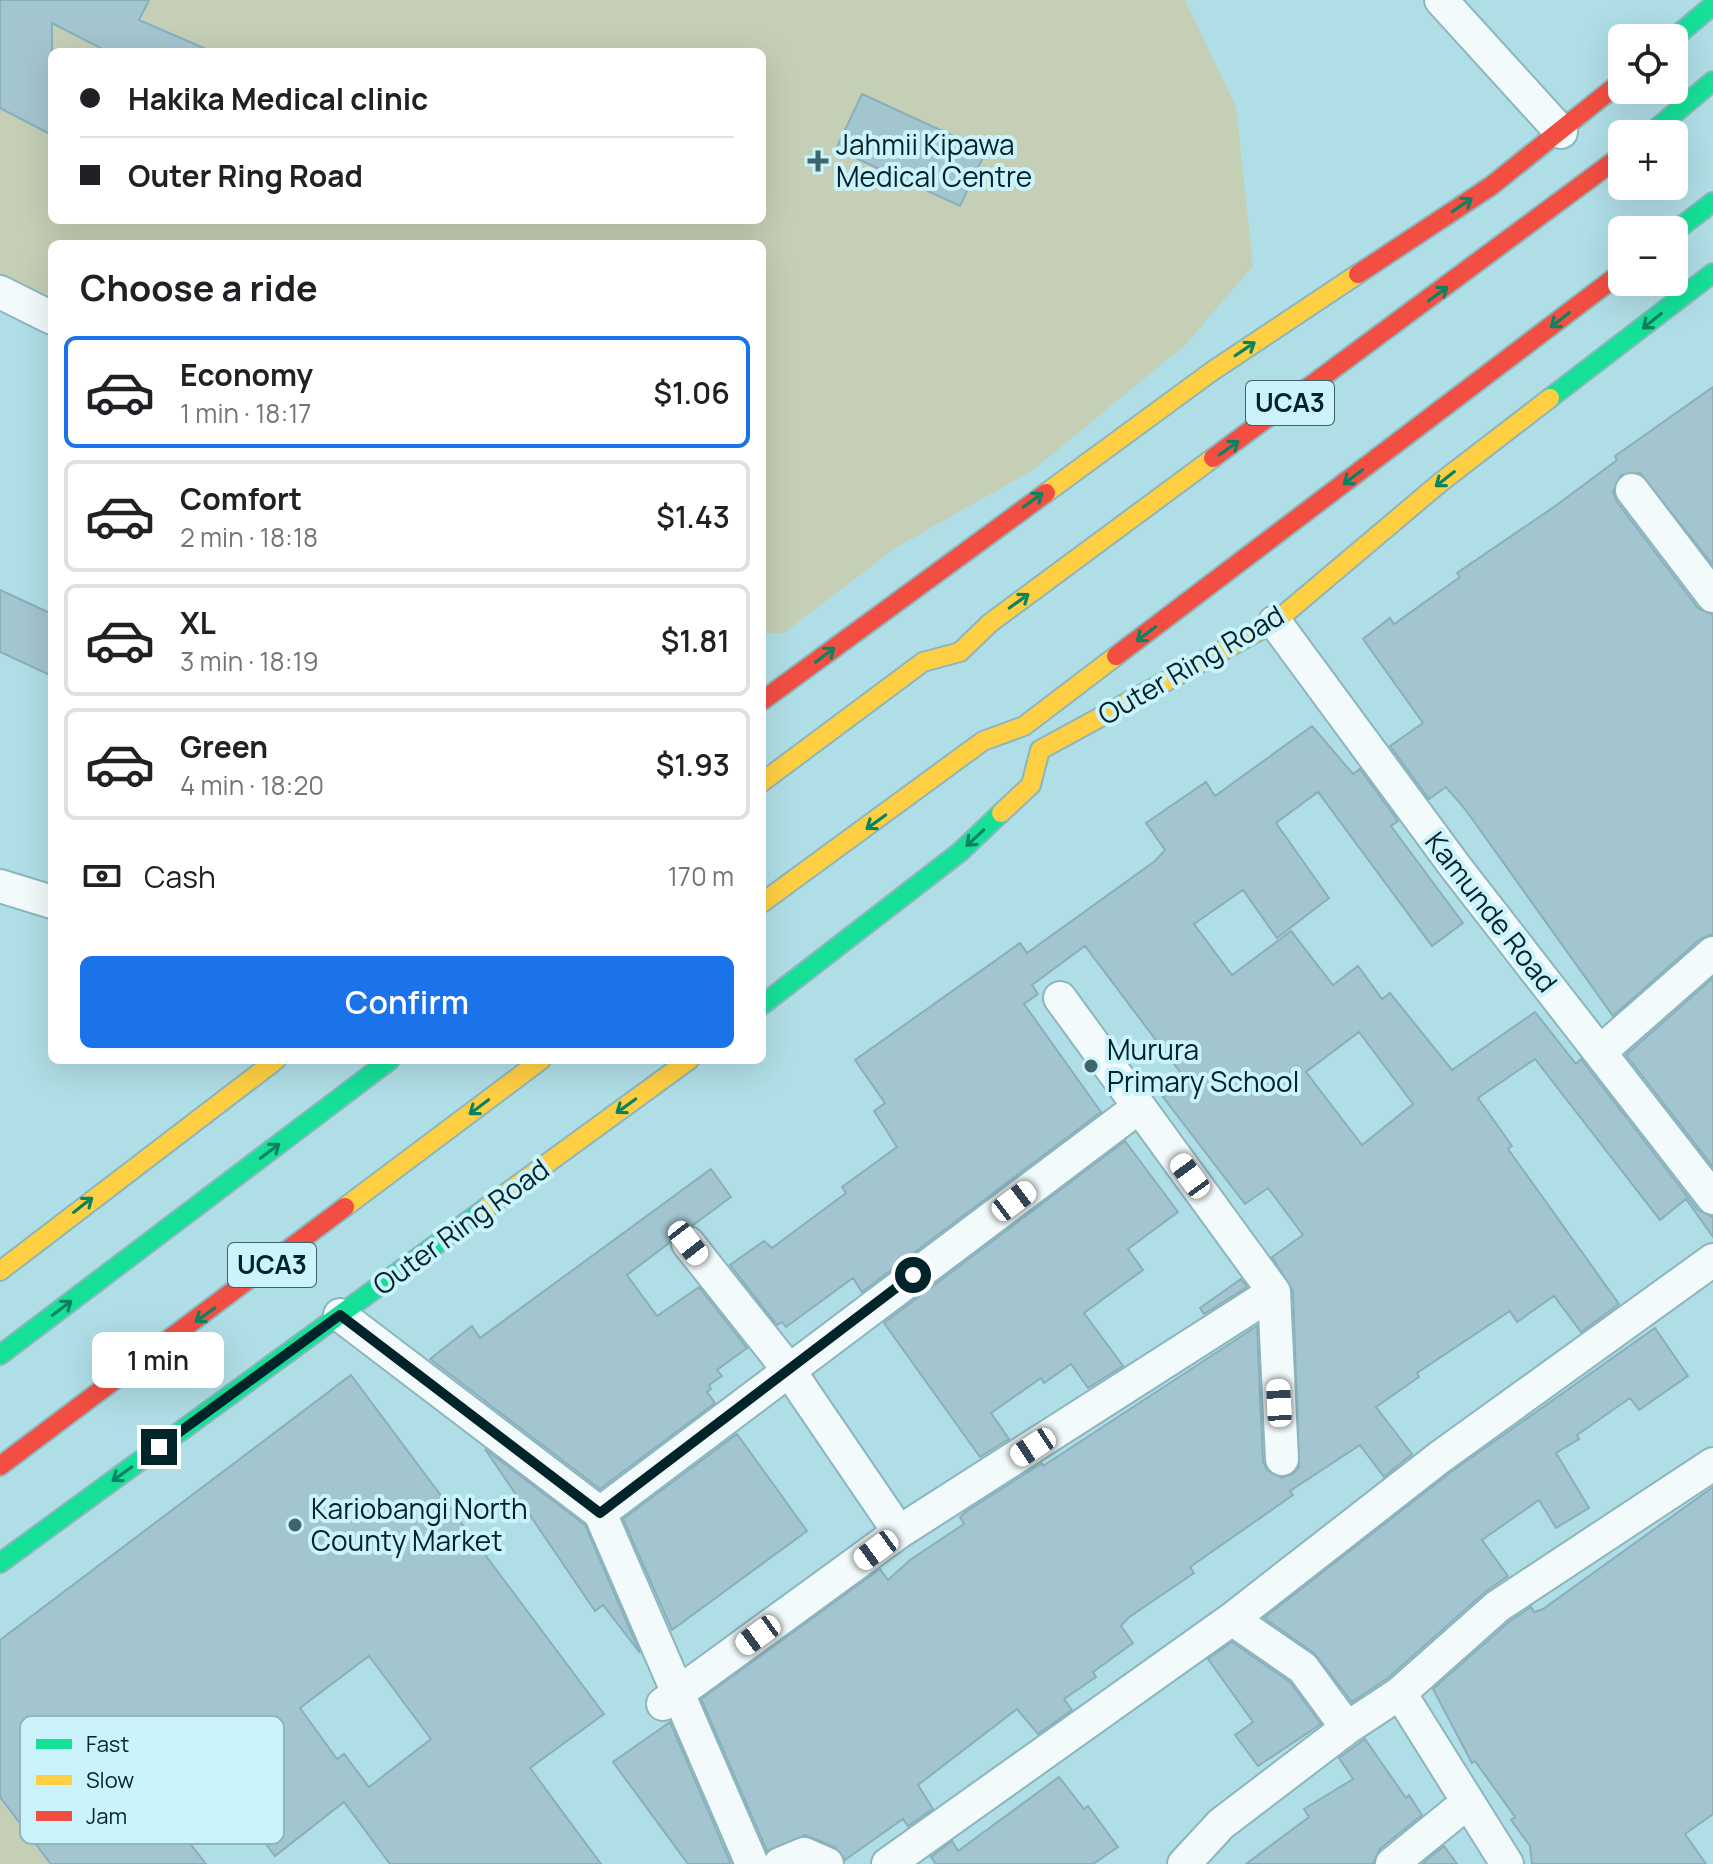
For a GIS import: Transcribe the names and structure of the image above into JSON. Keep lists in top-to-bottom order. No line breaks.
{"streets":{"main road":["UCA3","Outer Ring Road"],"street":["Kamunde Road"]},"crossings":[["Outer Ring Road","Kamunde Road"]],"places":{"health":["Jahmii Kipawa Medical Centre"],"other":["Murura Primary School","Kariobangi North County Market"]},"legend":["Fast","Slow","Jam"],"page":{"map_buttons":["+","−"],"banner":["Hakika Medical clinic","Outer Ring Road"],"heading":"Choose a ride","list":[{"name":"Economy","note":"1 min · 18:17","value":"$1.06"},{"name":"Comfort","note":"2 min · 18:18","value":"$1.43"},{"name":"XL","note":"3 min · 18:19","value":"$1.81"},{"name":"Green","note":"4 min · 18:20","value":"$1.93"}],"pay":["Cash","170 m"],"buttons":"Confirm","bubble":"1 min"}}
